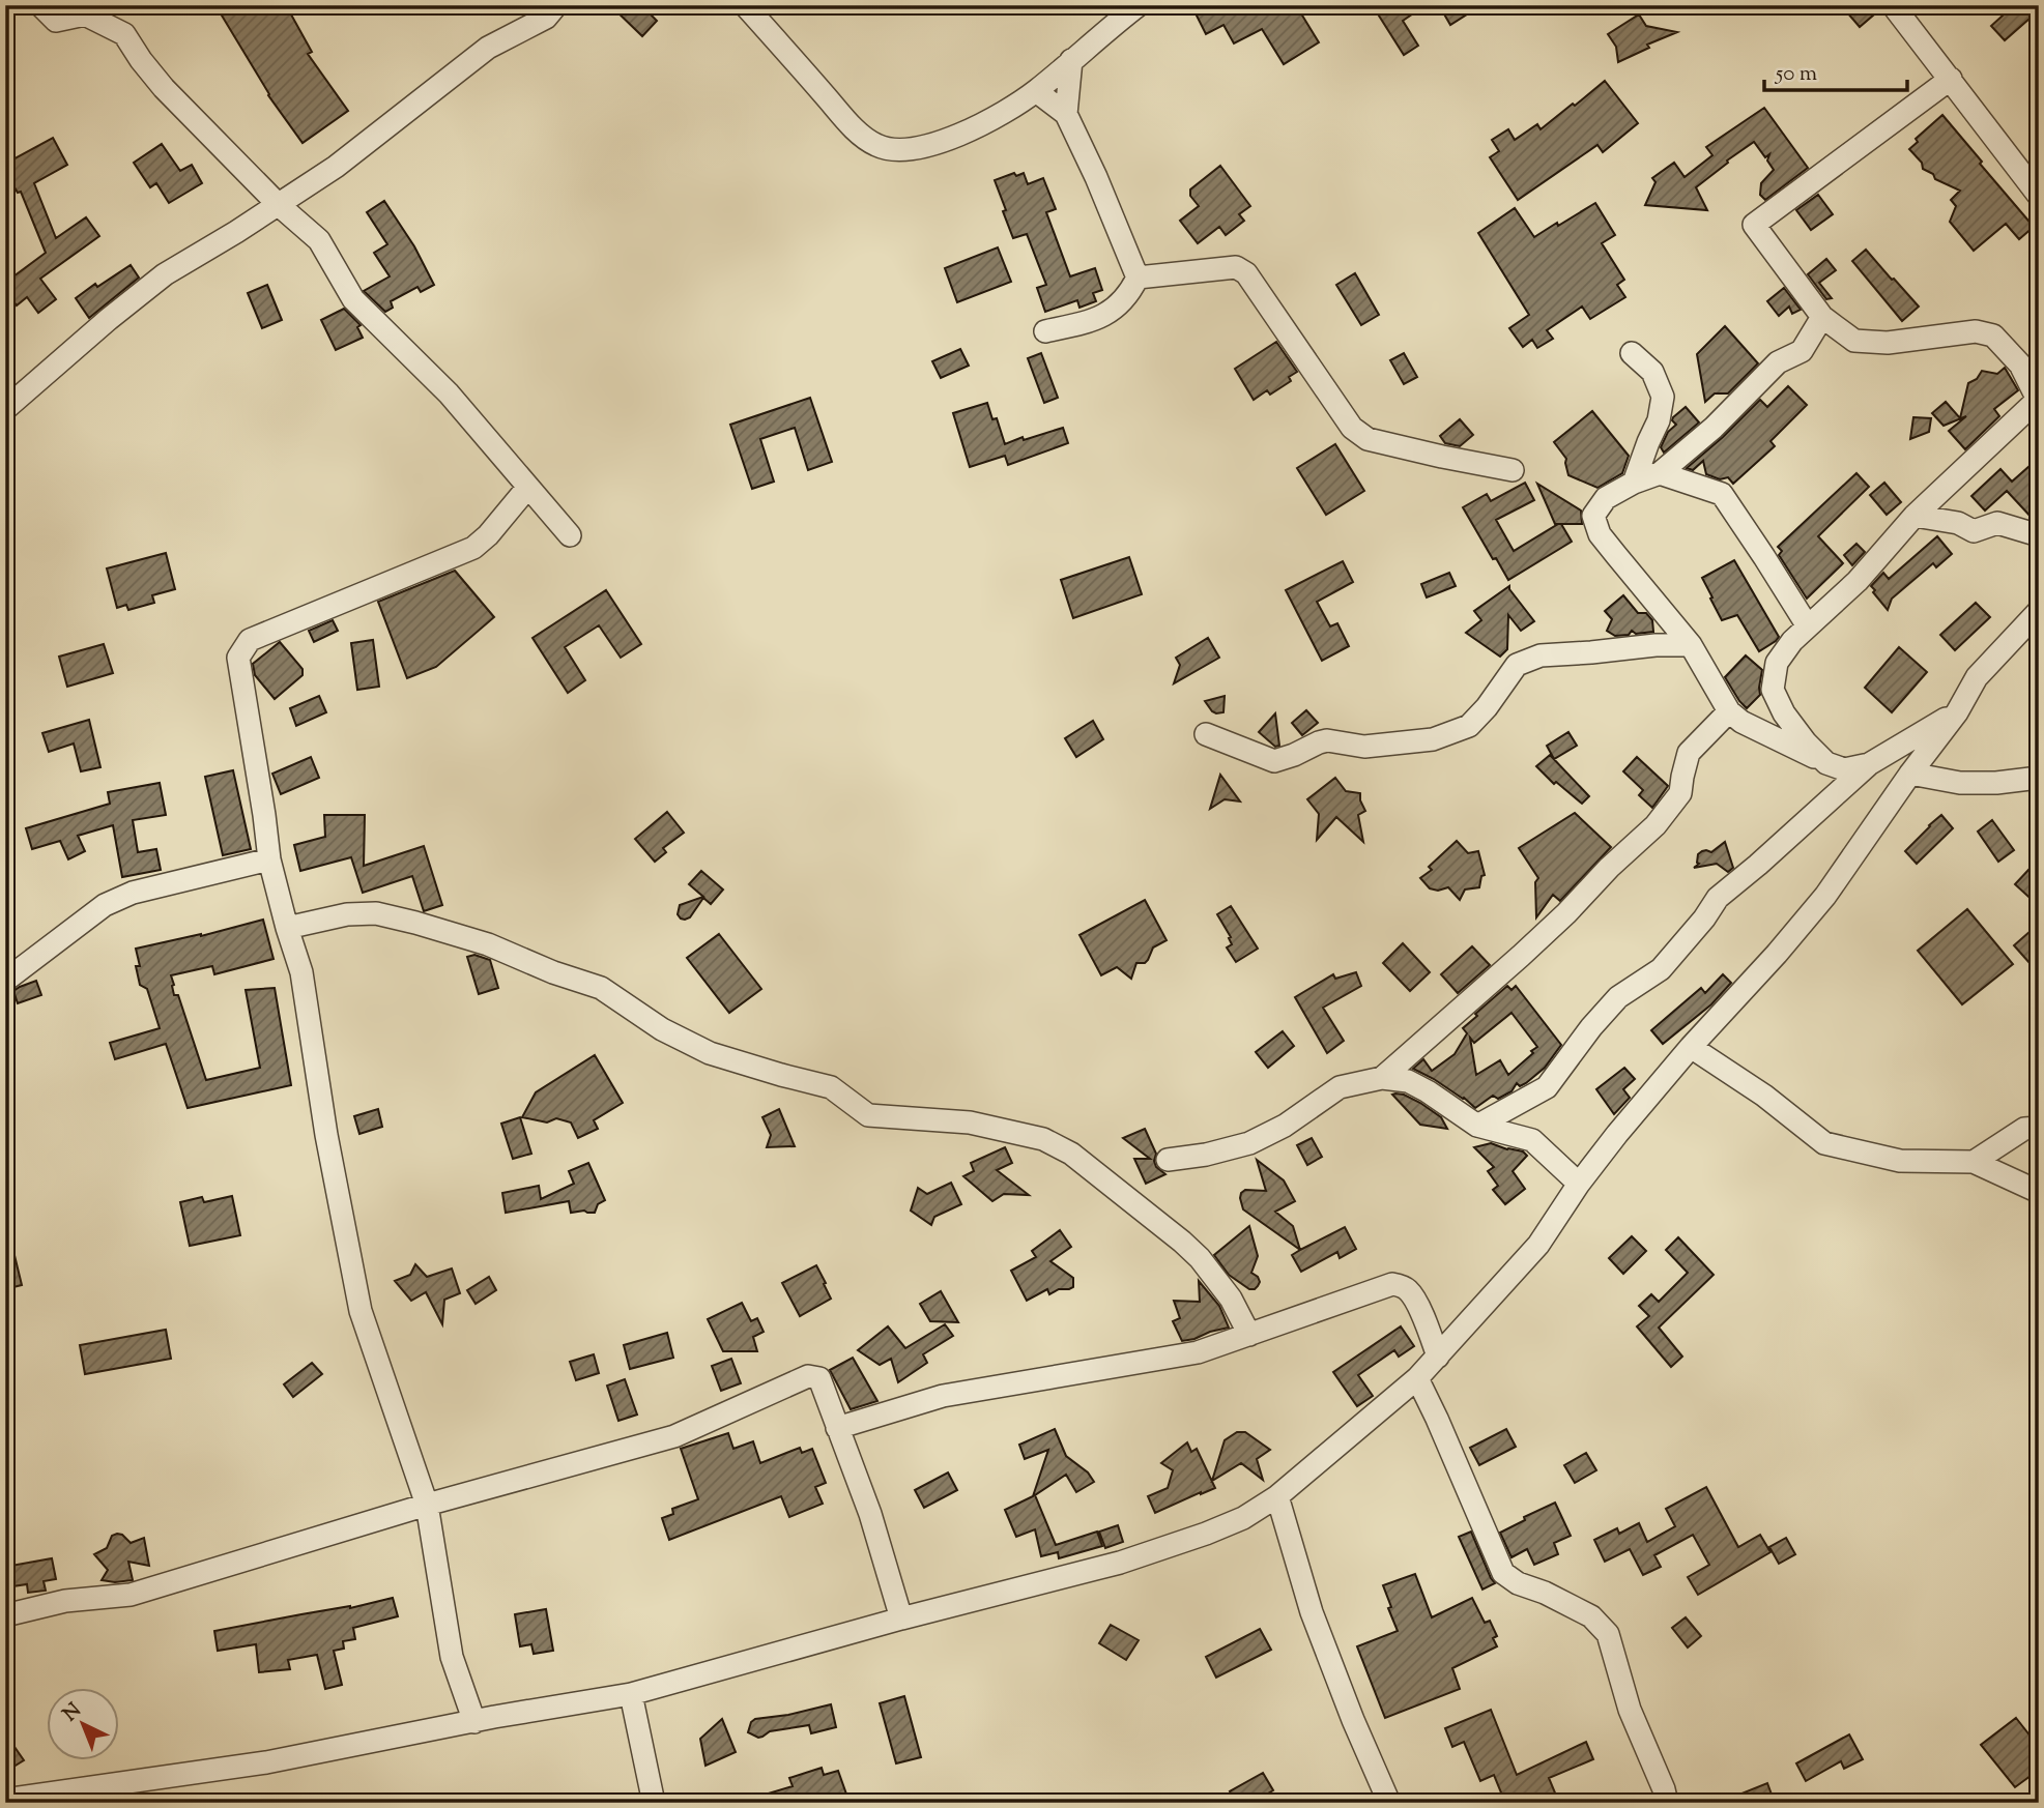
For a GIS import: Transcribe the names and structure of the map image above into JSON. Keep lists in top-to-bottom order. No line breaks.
{"scale_bar":"50 m","north":"top left"}
